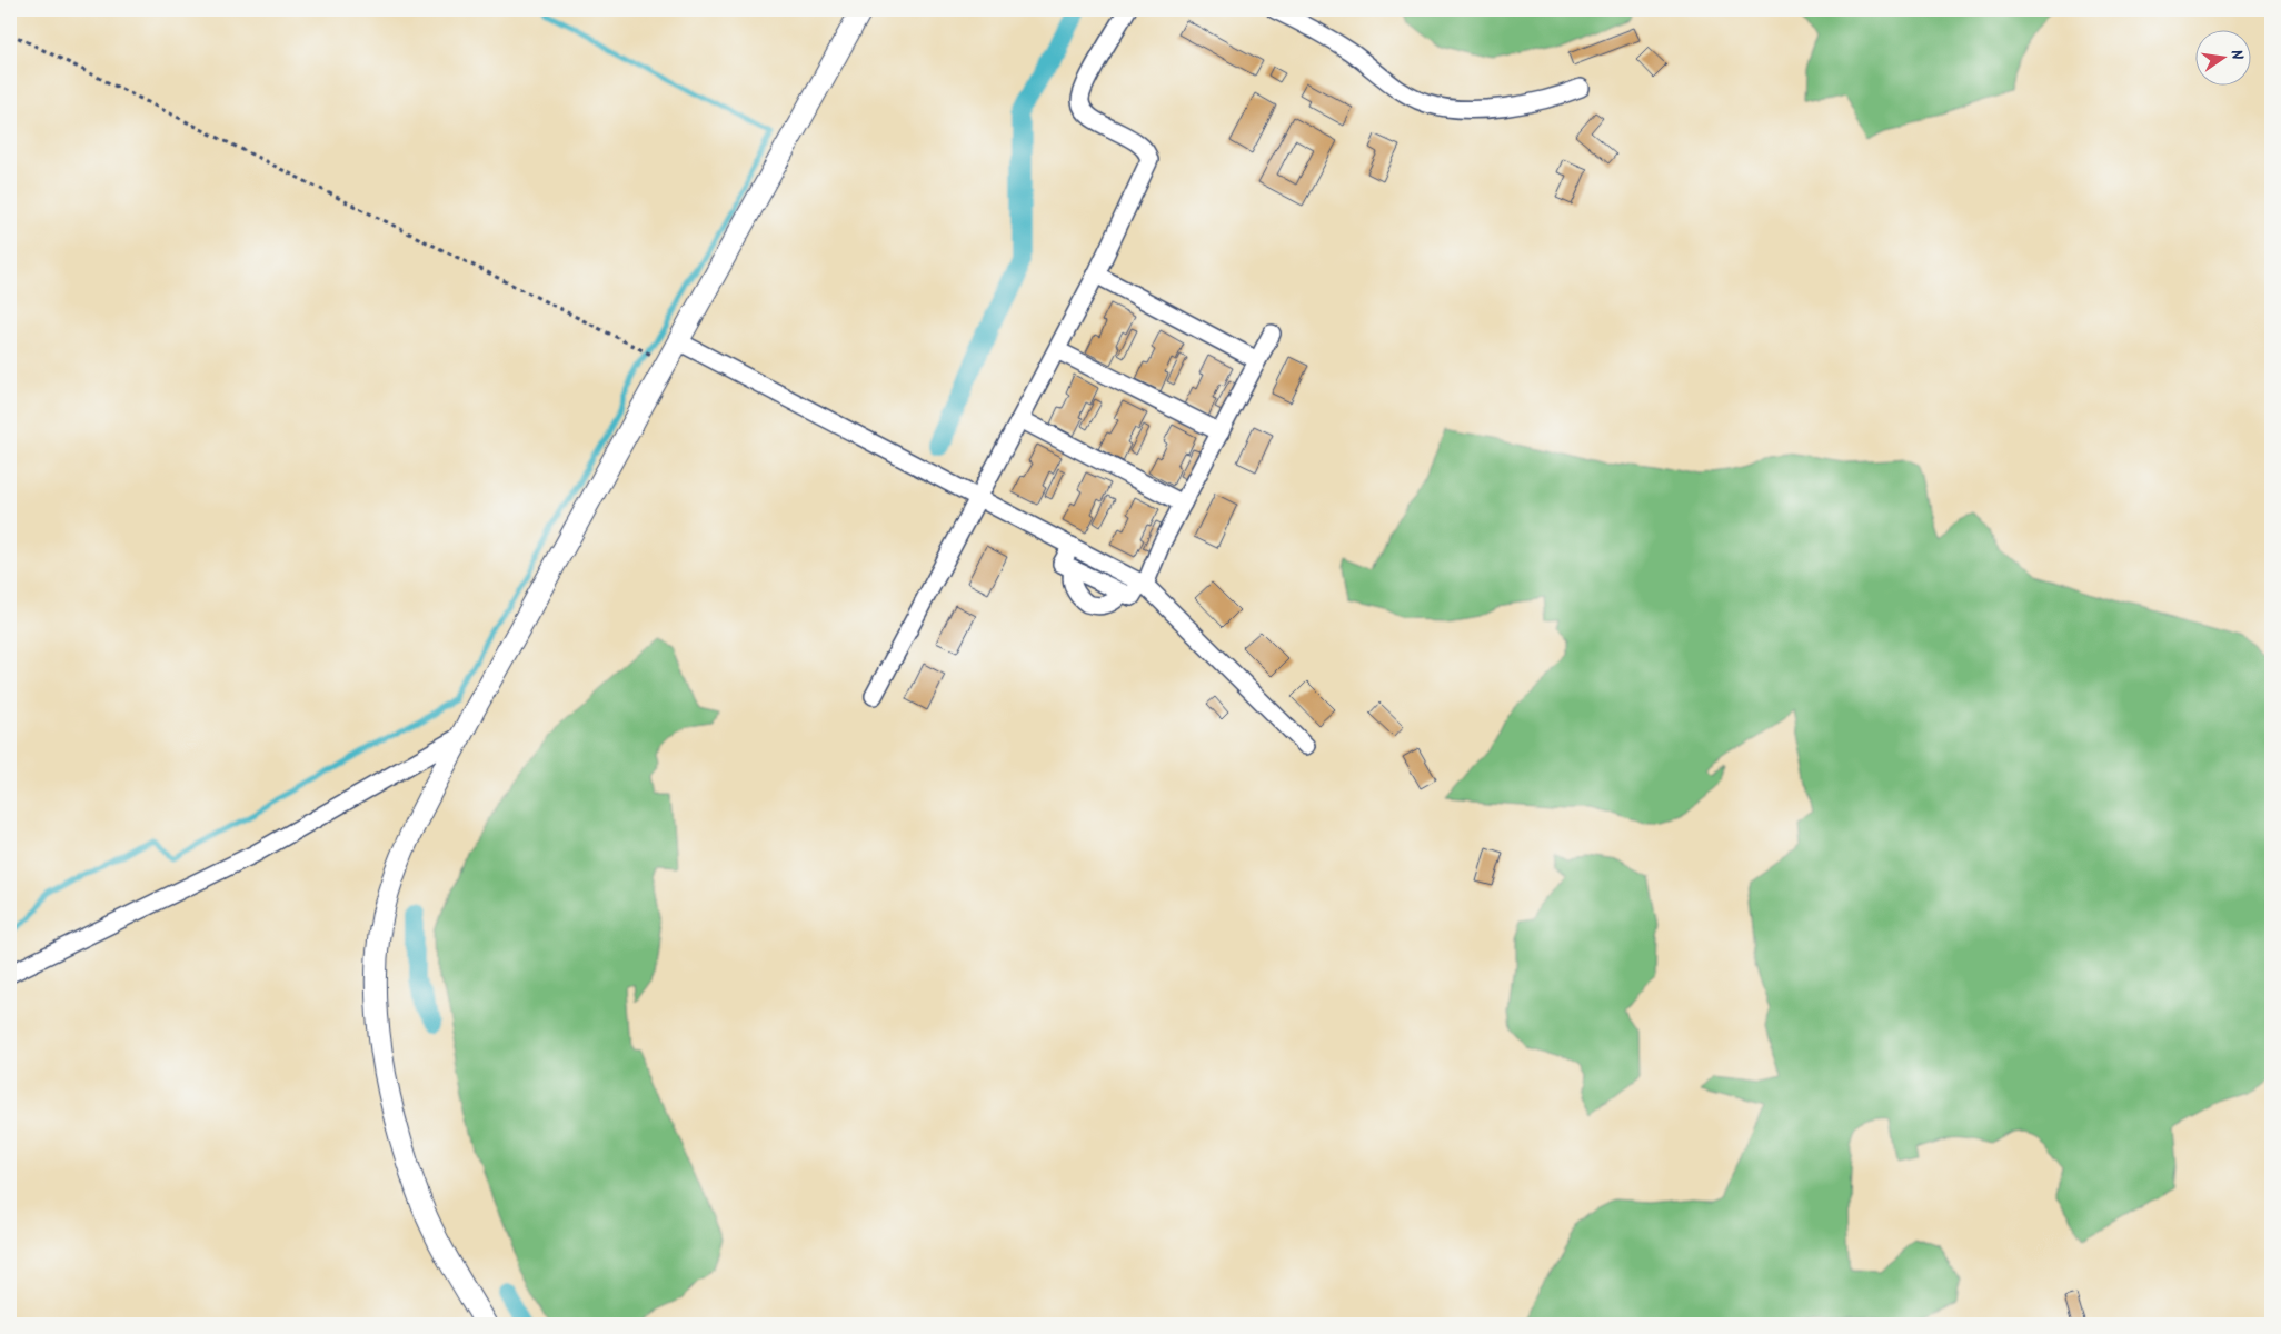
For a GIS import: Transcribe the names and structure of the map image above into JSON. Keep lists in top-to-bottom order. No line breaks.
{"north":"right"}
